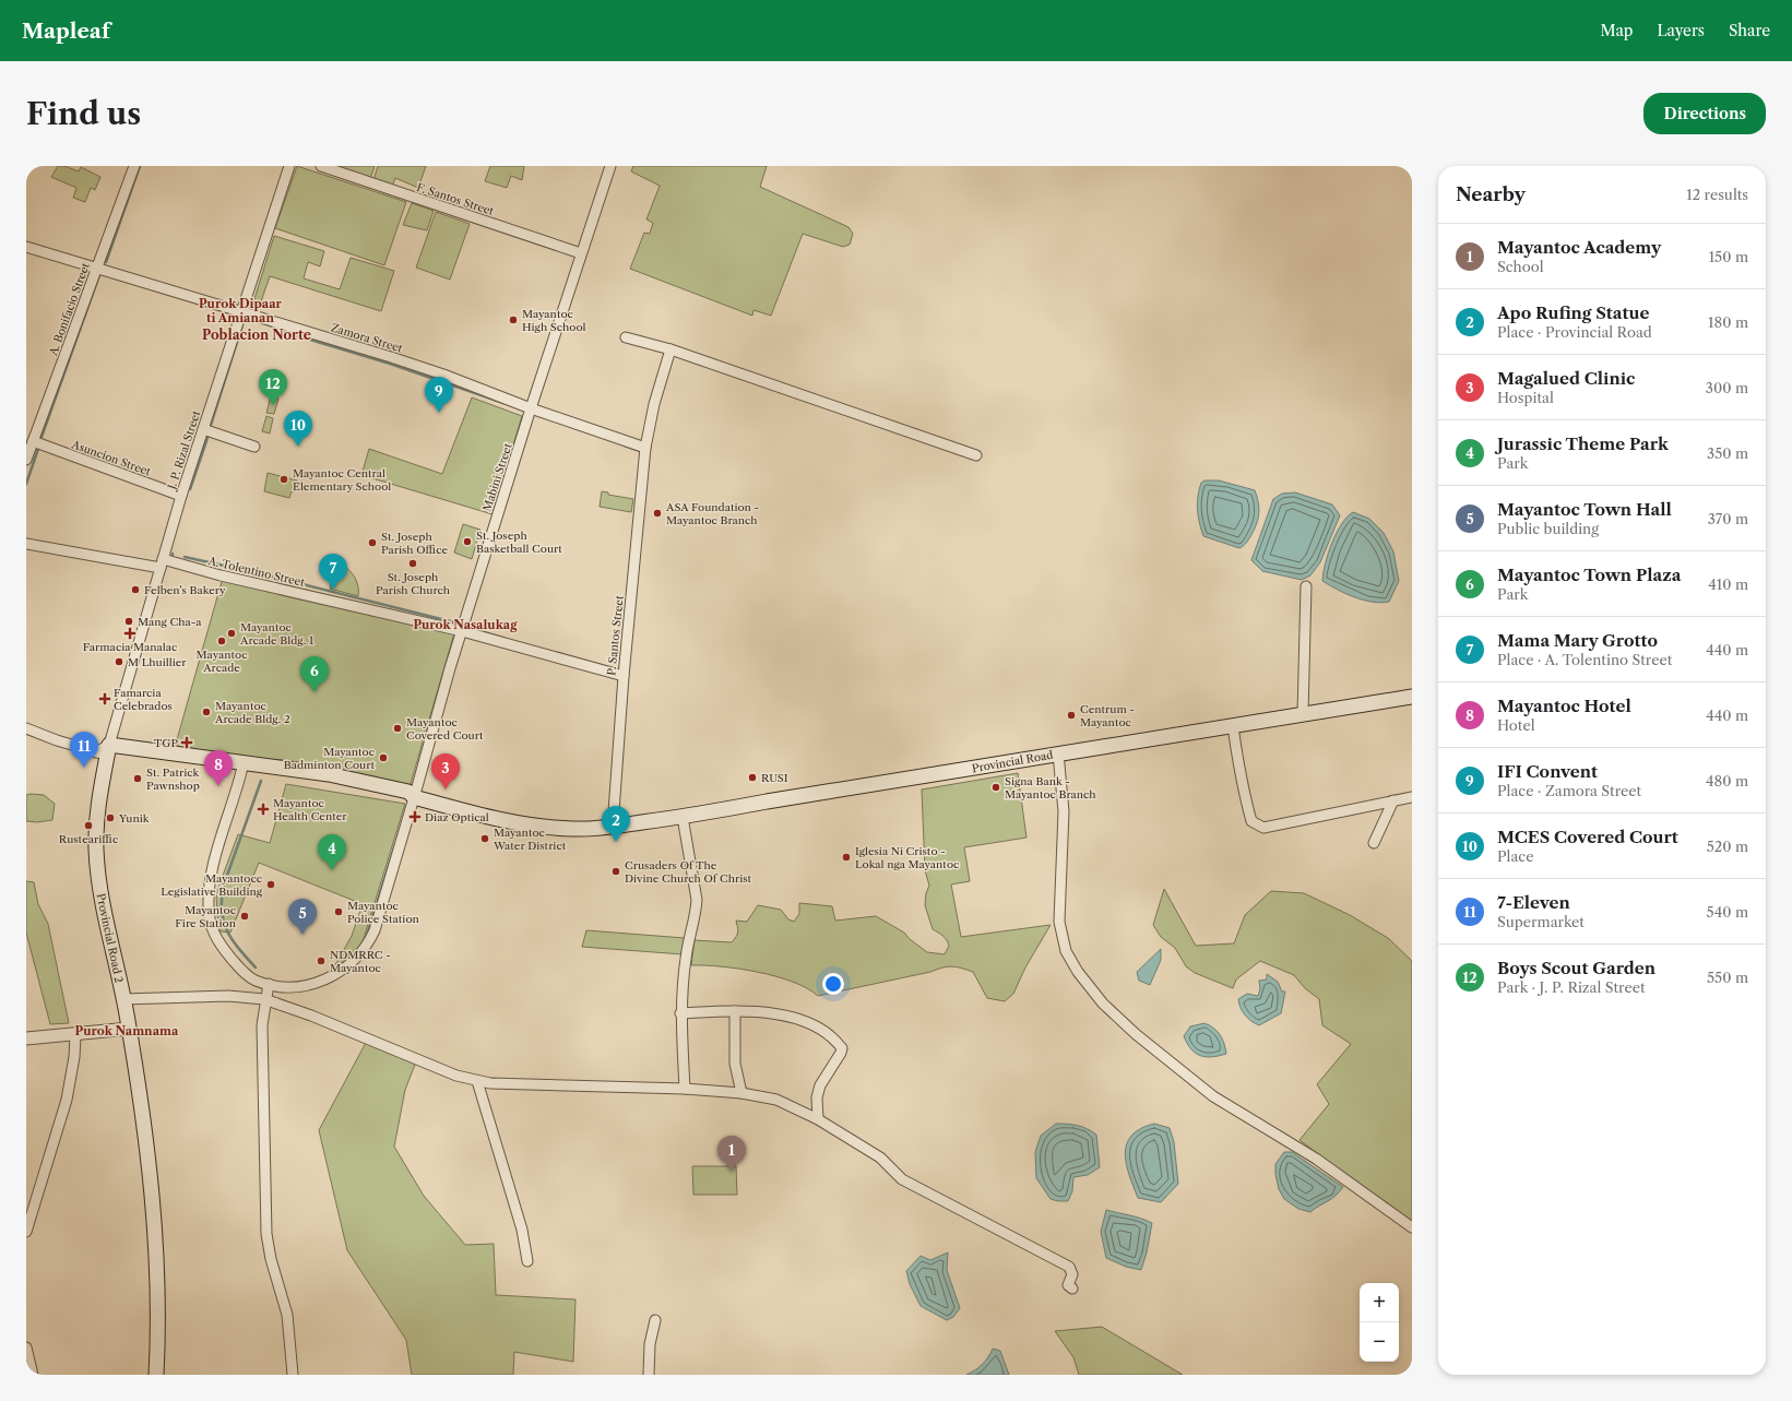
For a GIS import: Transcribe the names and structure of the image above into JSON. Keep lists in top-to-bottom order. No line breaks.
{"streets":{"main road":["Provincial Road","Provincial Road 2"],"street":["F. Santos Street","A. Bonifacio Street","Zamora Street","J. P. Rizal Street","Asuncion Street","Mabini Street","A. Tolentino Street","P. Santos Street"]},"crossings":[["F. Santos Street","Mabini Street"],["A. Bonifacio Street","Zamora Street"],["A. Bonifacio Street","Asuncion Street"],["Zamora Street","J. P. Rizal Street"],["Zamora Street","Mabini Street"],["Zamora Street","P. Santos Street"],["J. P. Rizal Street","Asuncion Street"],["J. P. Rizal Street","A. Tolentino Street"],["J. P. Rizal Street","Provincial Road"],["J. P. Rizal Street","Provincial Road 2"],["Mabini Street","A. Tolentino Street"],["Mabini Street","Provincial Road"],["A. Tolentino Street","P. Santos Street"],["P. Santos Street","Provincial Road"],["Provincial Road","Provincial Road 2"]],"districts":["Purok Dipaar ti Amianan","Poblacion Norte","Purok Nasalukag","Purok Namnama"],"places":{"other":["Mayantoc High School","Mayantoc Central Elementary School","ASA Foundation - Mayantoc Branch","St. Joseph Basketball Court","St. Joseph Parish Office","St. Joseph Parish Church","Felben's Bakery","Mang Cha-a","Mayantoc Arcade Bldg. 1","Mayantoc Arcade","M Lhuillier","Mayantoc Arcade Bldg. 2","Centrum - Mayantoc","Mayantoc Covered Court","Mayantoc Badminton Court","RUSI","St. Patrick Pawnshop","Signa Bank - Mayantoc Branch","Yunik","Rusteariffic","Mayantoc Water District","Iglesia Ni Cristo - Lokal nga Mayantoc","Crusaders Of The Divine Church Of Christ","Mayantocc Legislative Building","Mayantoc Police Station","Mayantoc Fire Station","NDMRRC - Mayantoc"],"health":["Farmacia Manalac","Famarcia Celebrados","TGP","Mayantoc Health Center","Diaz Optical"]},"page":{"header":"Mapleaf","nav":["Map","Layers","Share"],"buttons":"Directions","title":"Find us","heading":["Nearby","12 results"],"list":[{"mark":"1","name":"Mayantoc Academy","note":"School","value":"150 m"},{"mark":"2","name":"Apo Rufing Statue","note":"Place · Provincial Road","value":"180 m"},{"mark":"3","name":"Magalued Clinic","note":"Hospital","value":"300 m"},{"mark":"4","name":"Jurassic Theme Park","note":"Park","value":"350 m"},{"mark":"5","name":"Mayantoc Town Hall","note":"Public building","value":"370 m"},{"mark":"6","name":"Mayantoc Town Plaza","note":"Park","value":"410 m"},{"mark":"7","name":"Mama Mary Grotto","note":"Place · A. Tolentino Street","value":"440 m"},{"mark":"8","name":"Mayantoc Hotel","note":"Hotel","value":"440 m"},{"mark":"9","name":"IFI Convent","note":"Place · Zamora Street","value":"480 m"},{"mark":"10","name":"MCES Covered Court","note":"Place","value":"520 m"},{"mark":"11","name":"7-Eleven","note":"Supermarket","value":"540 m"},{"mark":"12","name":"Boys Scout Garden","note":"Park · J. P. Rizal Street","value":"550 m"}],"pins":["12","9","10","7","6","11","8","3","2","4","5","1"],"map_buttons":["+","−"]}}
